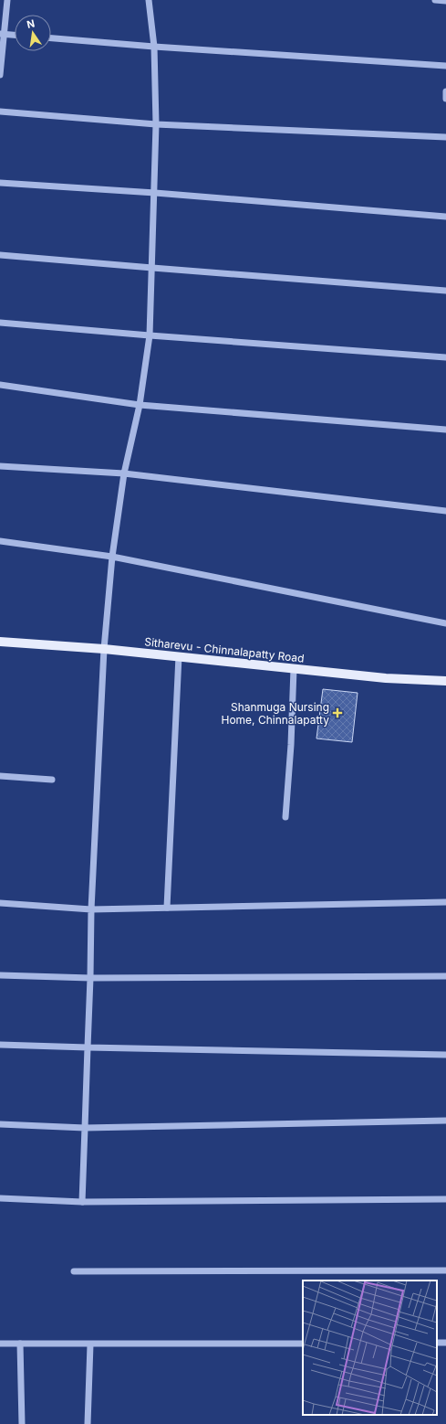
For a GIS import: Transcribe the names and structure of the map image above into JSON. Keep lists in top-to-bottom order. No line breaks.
{"streets":{"main road":["Sitharevu - Chinnalapatty Road"]},"places":{"health":["Shanmuga Nursing Home, Chinnalapatty"]},"north":"top"}
